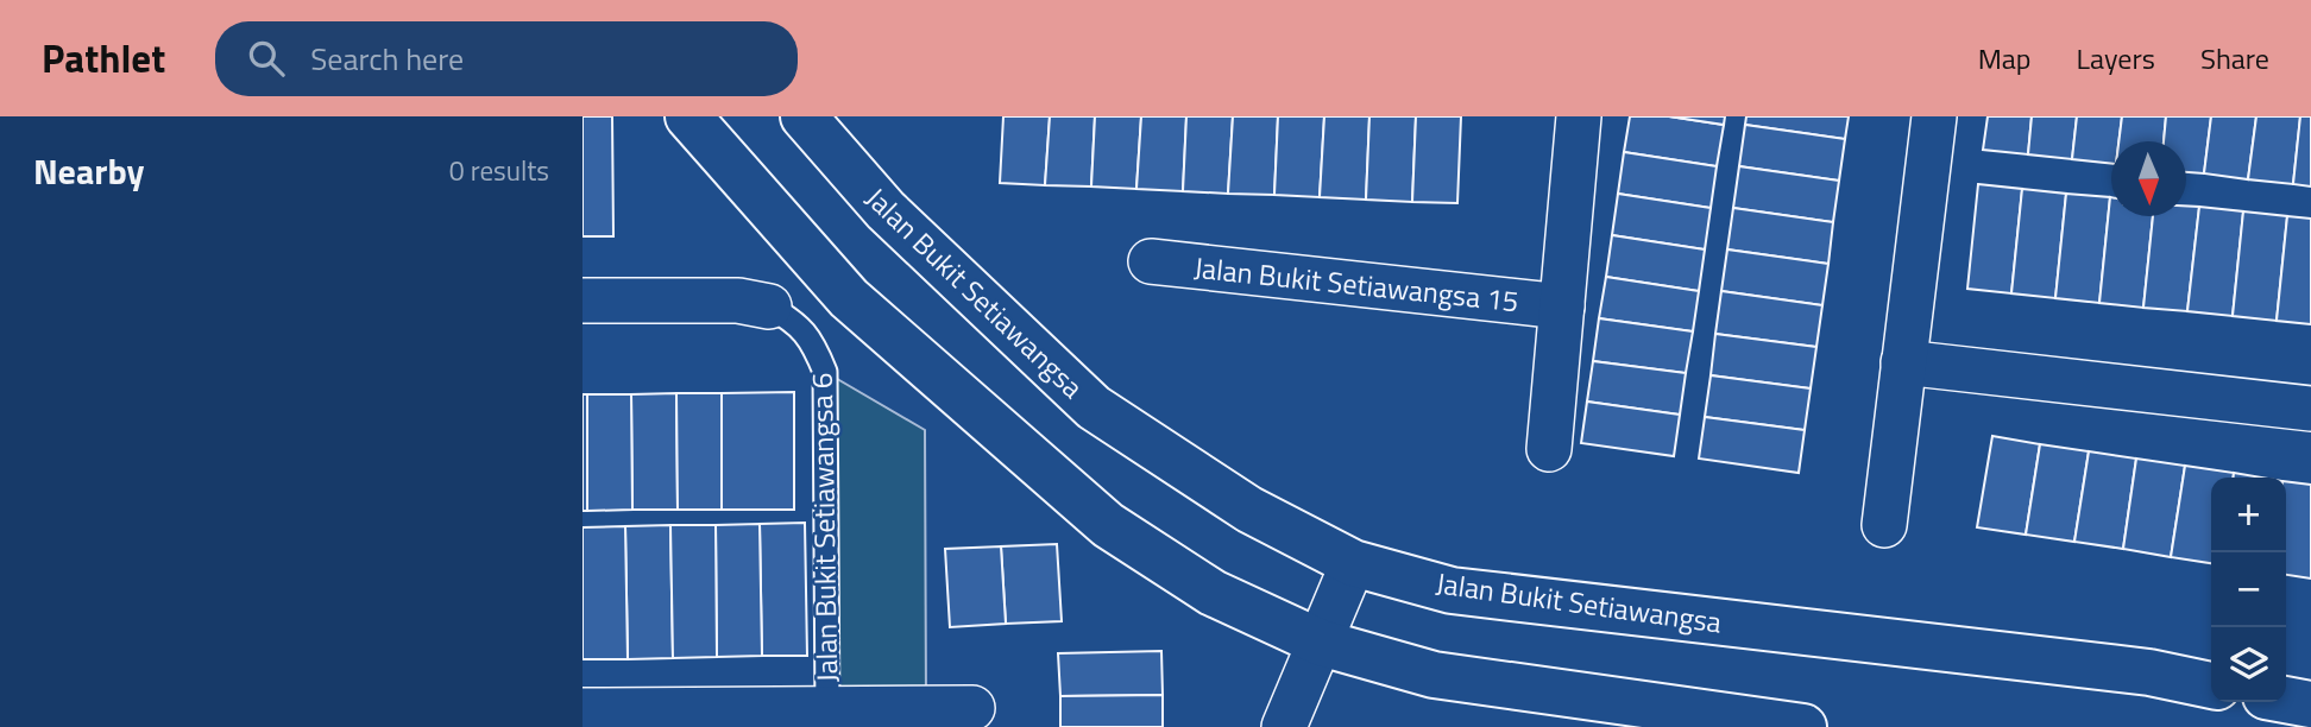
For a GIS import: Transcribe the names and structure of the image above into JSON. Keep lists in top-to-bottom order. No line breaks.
{"streets":{"street":["Jalan Bukit Setiawangsa 15","Jalan Bukit Setiawangsa","Jalan Bukit Setiawangsa 6"]},"north":"bottom","page":{"header":"Pathlet","search":"Search here","nav":["Map","Layers","Share"],"heading":["Nearby","0 results"],"map_buttons":["+","−"]}}
